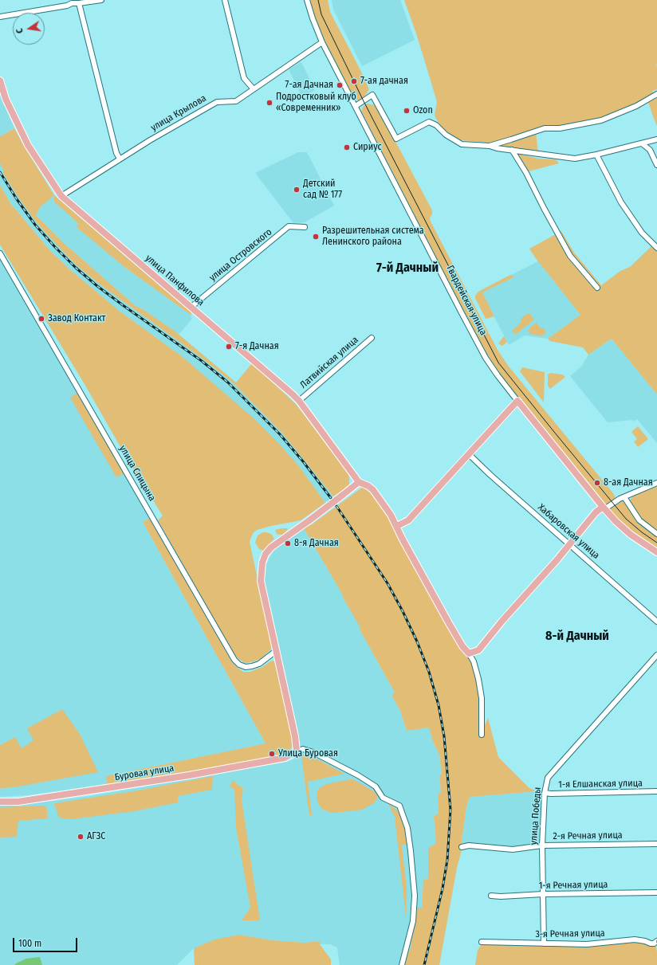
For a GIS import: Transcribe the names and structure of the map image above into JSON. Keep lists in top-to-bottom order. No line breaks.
{"streets":{"main road":["улица Панфилова","Гвардейская улица","Буровая улица"],"street":["улица Крылова","улица Островского","Латвийская улица","улица Спицына","Хабаровская улица","1-я Елшанская улица","улица Победы","2-я Речная улица","1-я Речная улица","3-я Речная улица"]},"crossings":[["улица Крылова","улица Панфилова"],["улица Крылова","Гвардейская улица"],["улица Островского","улица Панфилова"],["улица Панфилова","Латвийская улица"],["1-я Елшанская улица","улица Победы"],["улица Победы","2-я Речная улица"],["улица Победы","1-я Речная улица"],["улица Победы","3-я Речная улица"]],"districts":["7-й Дачный","8-й Дачный"],"places":["7-ая дачная","7-ая Дачная","Подростковый клуб «Современник»","Ozon","Сириус","Детский сад № 177","Разрешительная система Ленинского района","Завод Контакт","7-я Дачная","8-ая Дачная","8-я Дачная","Улица Буровая","АГЗС"],"scale_bar":"100 m","north":"left"}
